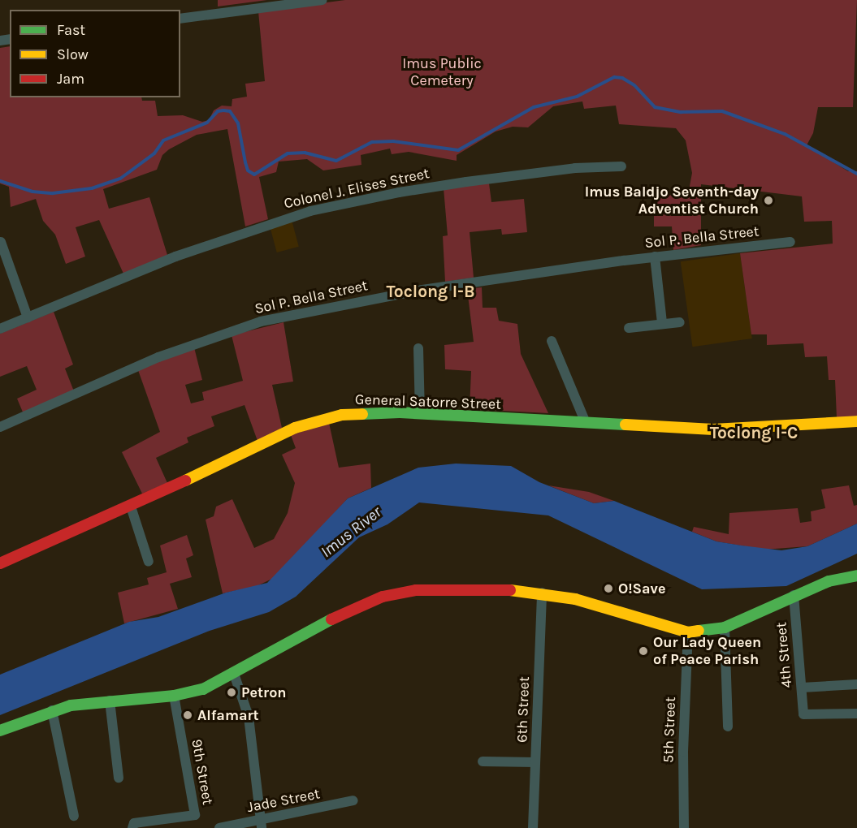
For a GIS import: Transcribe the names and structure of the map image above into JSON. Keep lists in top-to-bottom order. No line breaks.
{"streets":{"main road":["General Satorre Street"],"street":["Colonel J. Elises Street","Sol P. Bella Street","4th Street","6th Street","5th Street","9th Street","Jade Street"]},"districts":["Toclong I-B","Toclong I-C"],"water":["Imus River"],"parks":["Imus Public Cemetery"],"places":["Imus Baldjo Seventh-day Adventist Church","O!Save","Our Lady Queen of Peace Parish","Petron","Alfamart"],"legend":["Fast","Slow","Jam"]}
